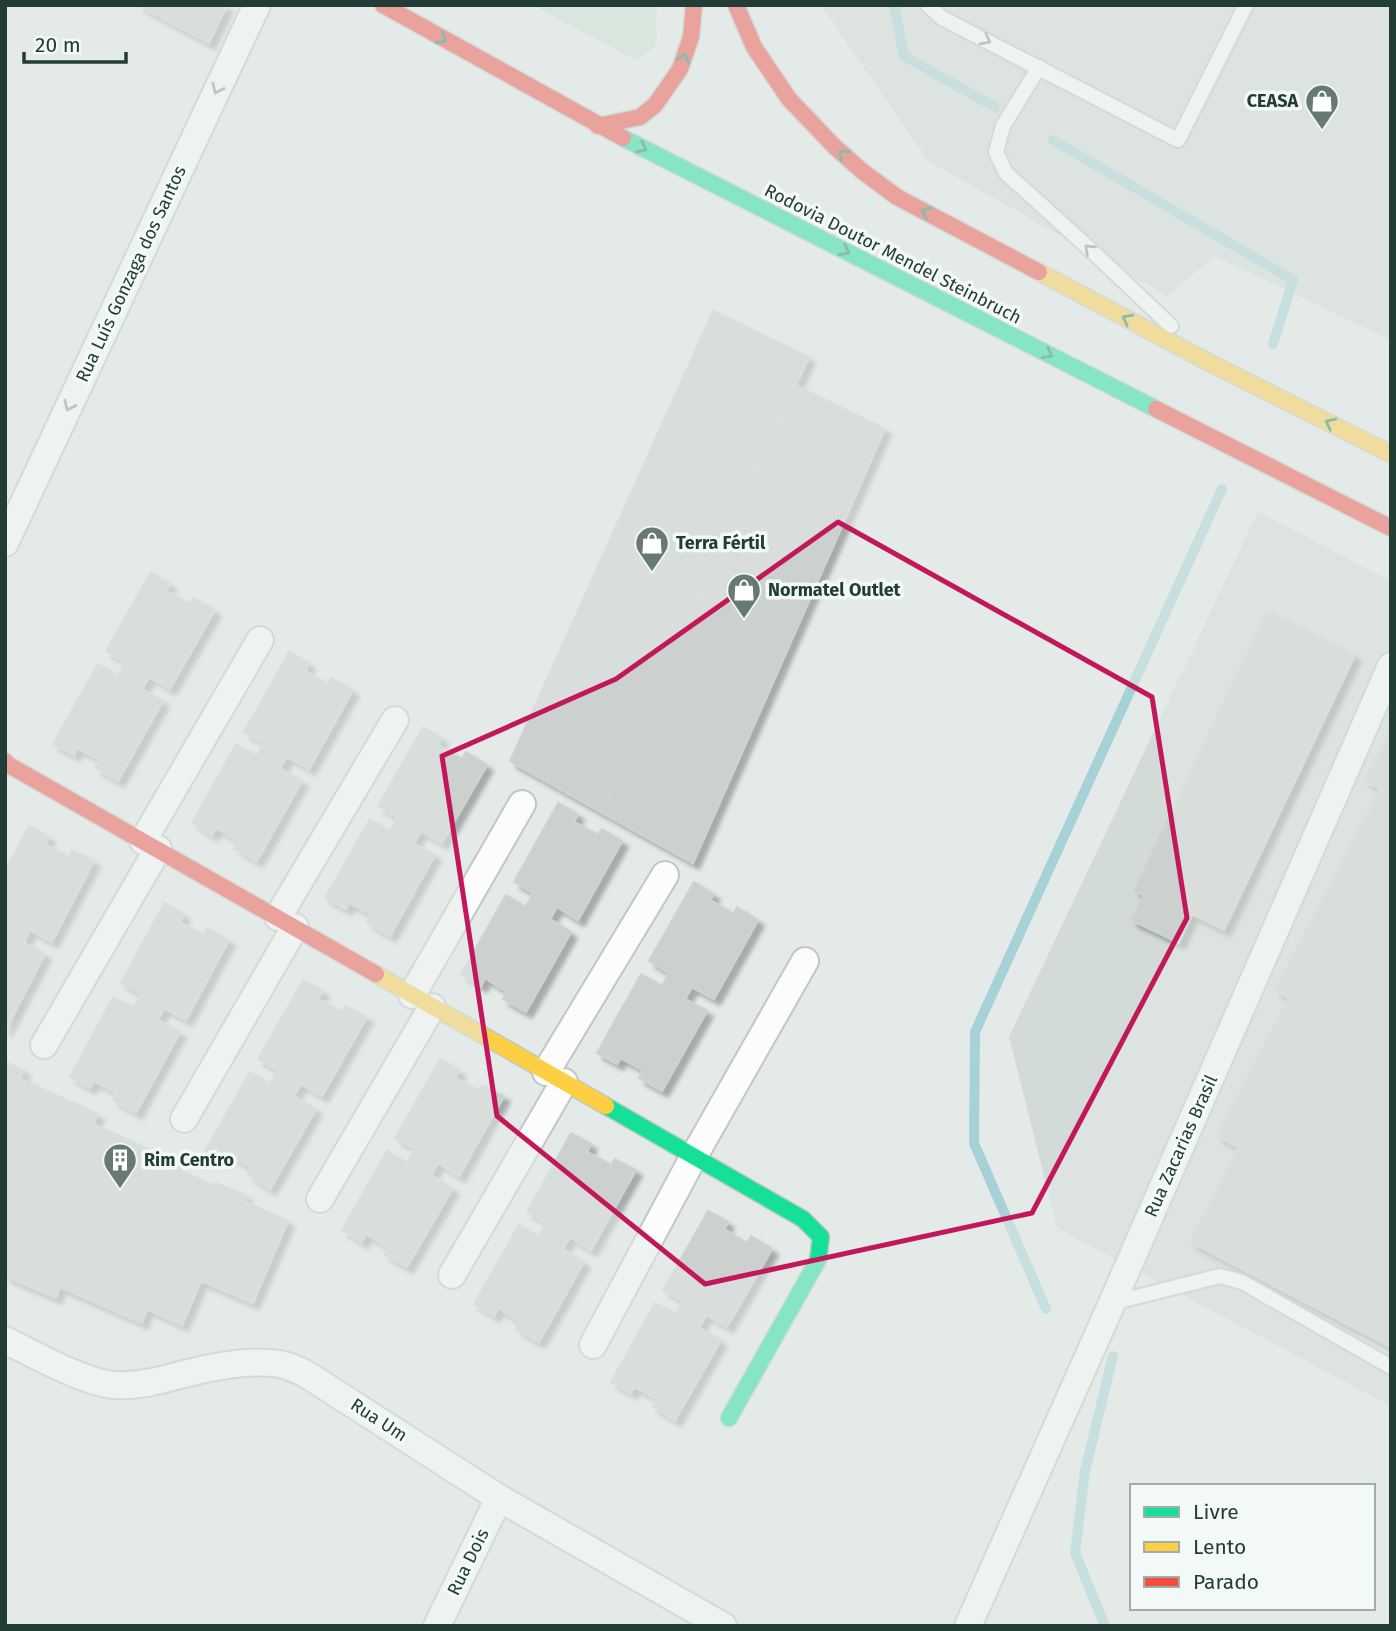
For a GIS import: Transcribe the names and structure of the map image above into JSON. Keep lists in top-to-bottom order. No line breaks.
{"streets":{"main road":["Rodovia Doutor Mendel Steinbruch"],"street":["Rua Luís Gonzaga dos Santos","Rua Zacarias Brasil","Rua Um","Rua Dois"]},"crossings":[["Rua Um","Rua Dois"]],"one_way":["Rua Luís Gonzaga dos Santos"],"places":{"shop":["CEASA","Terra Fértil","Normatel Outlet"],"building":["Rim Centro"]},"legend":["Livre","Lento","Parado"],"scale_bar":"20 m"}
